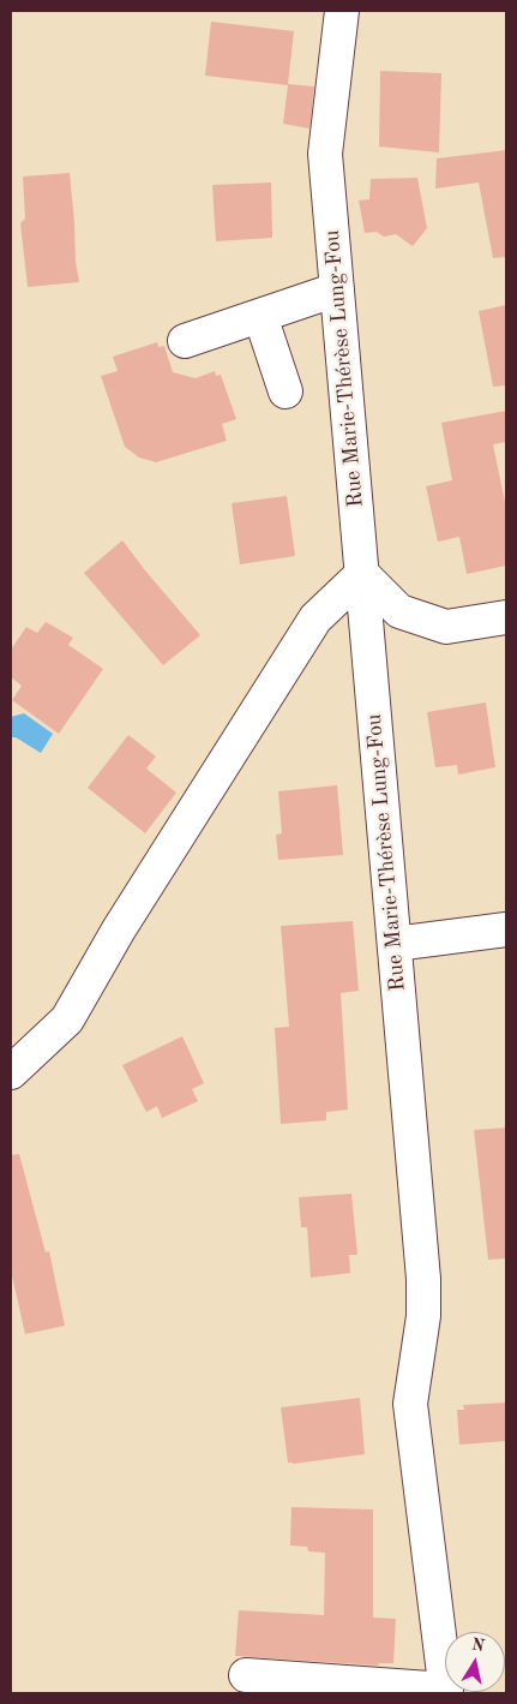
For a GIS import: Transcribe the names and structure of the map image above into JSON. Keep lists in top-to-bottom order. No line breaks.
{"streets":{"street":["Rue Marie-Thérèse Lung-Fou"]},"north":"top"}
